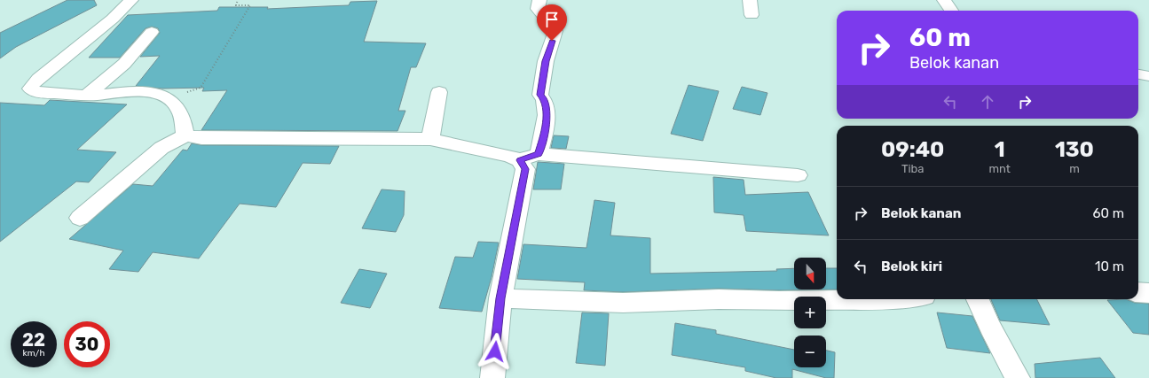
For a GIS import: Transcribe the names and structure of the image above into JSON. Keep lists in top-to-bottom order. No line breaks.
{"north":"bottom","page":{"turn":["60 m","Belok kanan"],"eta":["09:40","Tiba","1","mnt","130","m"],"list":[{"name":"Belok kanan","value":"60 m"},{"name":"Belok kiri","value":"10 m"}],"map_buttons":["+","−"],"speed":"22 km/h","limit":"30"}}
